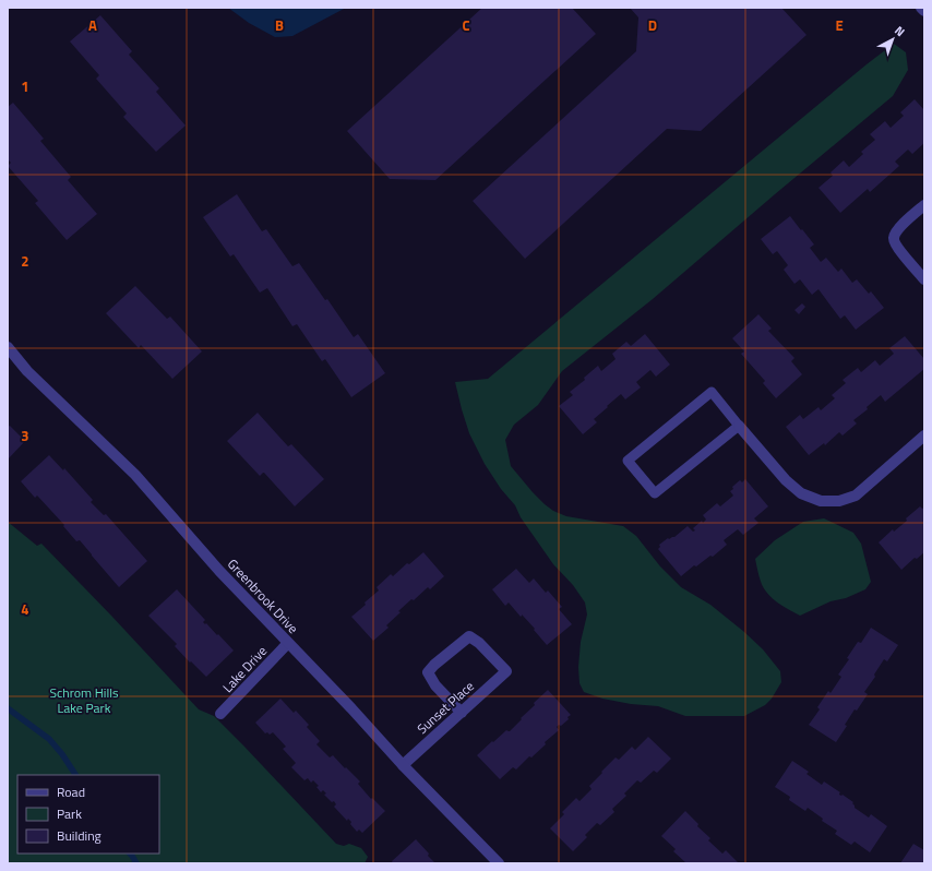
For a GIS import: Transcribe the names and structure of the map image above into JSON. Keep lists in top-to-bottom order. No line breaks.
{"streets":{"street":["Greenbrook Drive","Lake Drive","Sunset Place"]},"crossings":[["Greenbrook Drive","Lake Drive"],["Greenbrook Drive","Sunset Place"]],"parks":["Schrom Hills Lake Park"],"legend":["Road","Park","Building"],"north":"top right","grid":{"columns":["A","B","C","D","E"],"rows":["1","2","3","4"]}}
